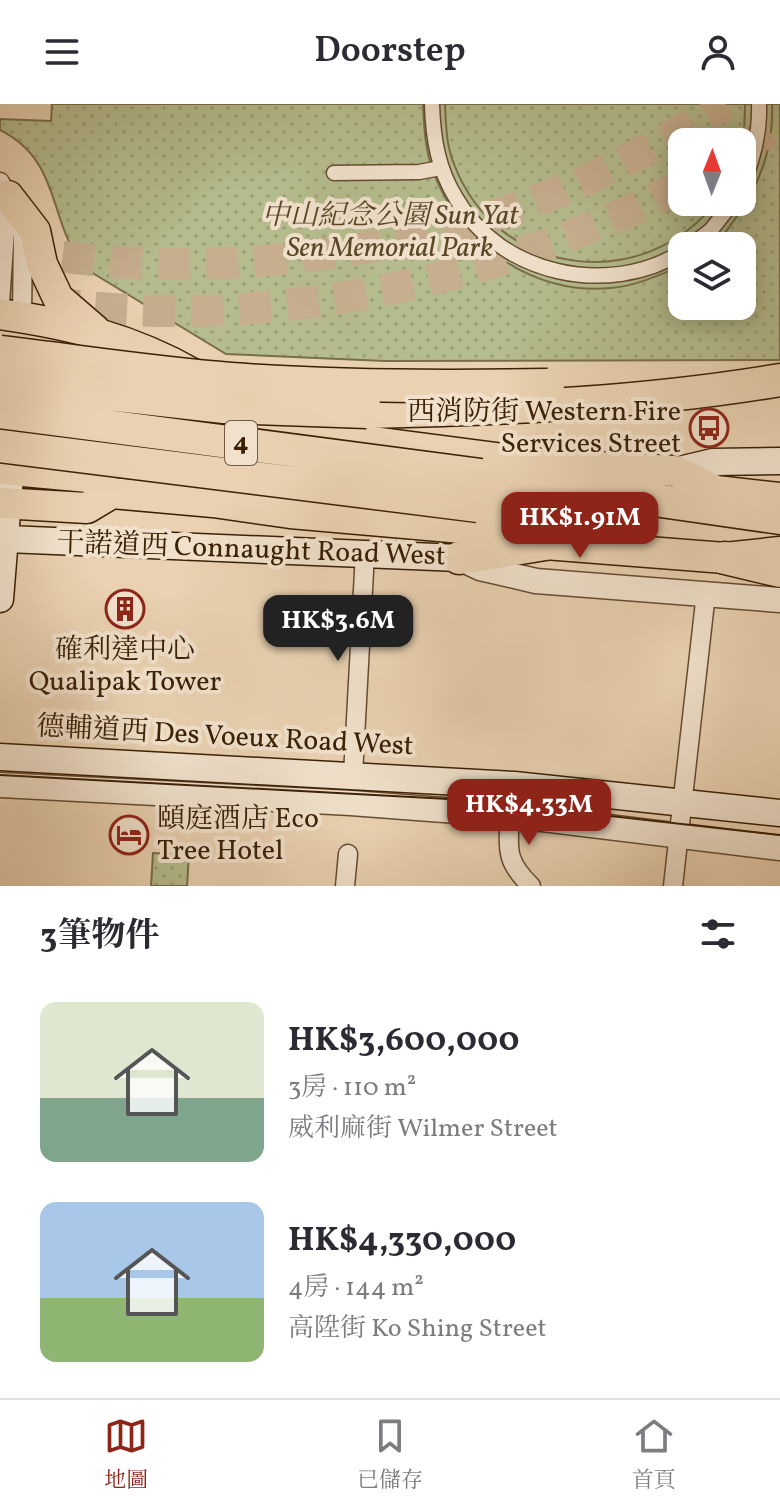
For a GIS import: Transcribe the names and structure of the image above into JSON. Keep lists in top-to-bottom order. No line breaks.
{"streets":{"highway":["4"],"main road":["干諾道西 Connaught Road West","德輔道西 Des Voeux Road West"]},"parks":["中山紀念公園 Sun Yat Sen Memorial Park"],"places":{"bus stop":["西消防街 Western Fire Services Street"],"building":["確利達中心 Qualipak Tower"],"hotel":["頤庭酒店 Eco Tree Hotel"]},"north":"top","page":{"header":"Doorstep","price":["HK$1.91M","HK$3.6M","HK$4.33M"],"heading":"3筆物件","list":[{"name":"HK$3,600,000","note":"3房 · 110 m² · 威利麻街 Wilmer Street"},{"name":"HK$4,330,000","note":"4房 · 144 m² · 高陞街 Ko Shing Street"}],"tabs":["地圖","已儲存","首頁"]}}
